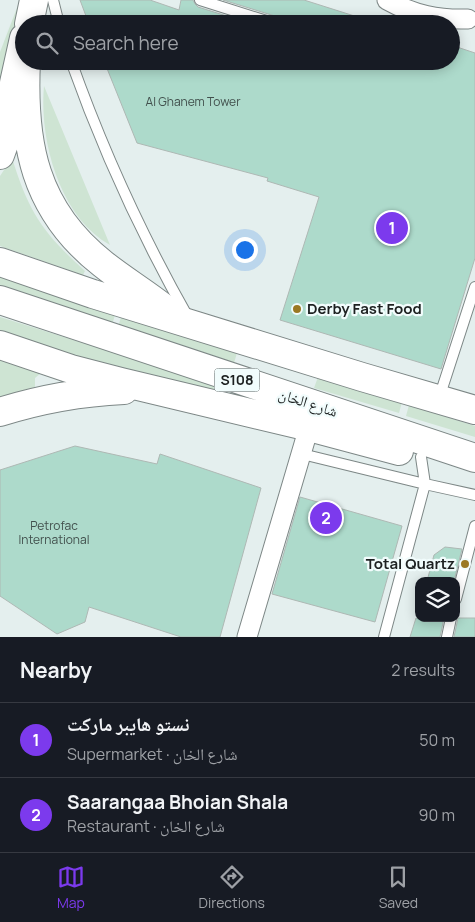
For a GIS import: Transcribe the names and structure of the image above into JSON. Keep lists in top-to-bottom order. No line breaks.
{"streets":{"main road":["S108","شارع الخان"]},"places":["Derby Fast Food","Total Quartz"],"house_numbers":["Al Ghanem Tower","Petrofac International"],"page":{"search":"Search here","pins":["1","2"],"heading":["Nearby","2 results"],"list":[{"mark":"1","name":"نستو هايبر ماركت","note":"Supermarket · شارع الخان","value":"50 m"},{"mark":"2","name":"Saarangaa Bhoian Shala","note":"Restaurant · شارع الخان","value":"90 m"}],"nav":["Map","Directions","Saved"]}}
